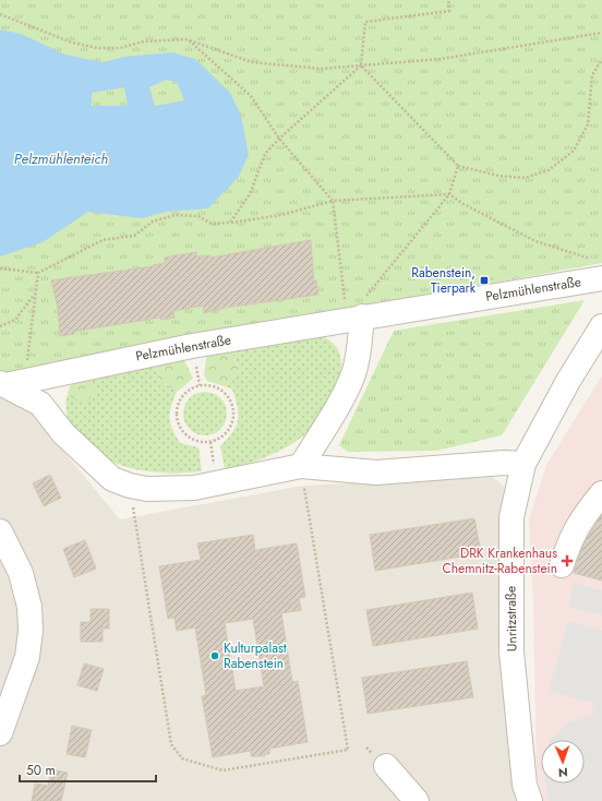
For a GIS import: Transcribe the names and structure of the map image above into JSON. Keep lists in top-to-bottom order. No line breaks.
{"streets":{"street":["Pelzmühlenstraße","Unritzstraße"]},"water":["Pelzmühlenteich"],"places":{"transit":["Rabenstein, Tierpark"],"health":["DRK Krankenhaus Chemnitz-Rabenstein"],"other":["Kulturpalast Rabenstein"]},"scale_bar":"50 m","north":"bottom"}
